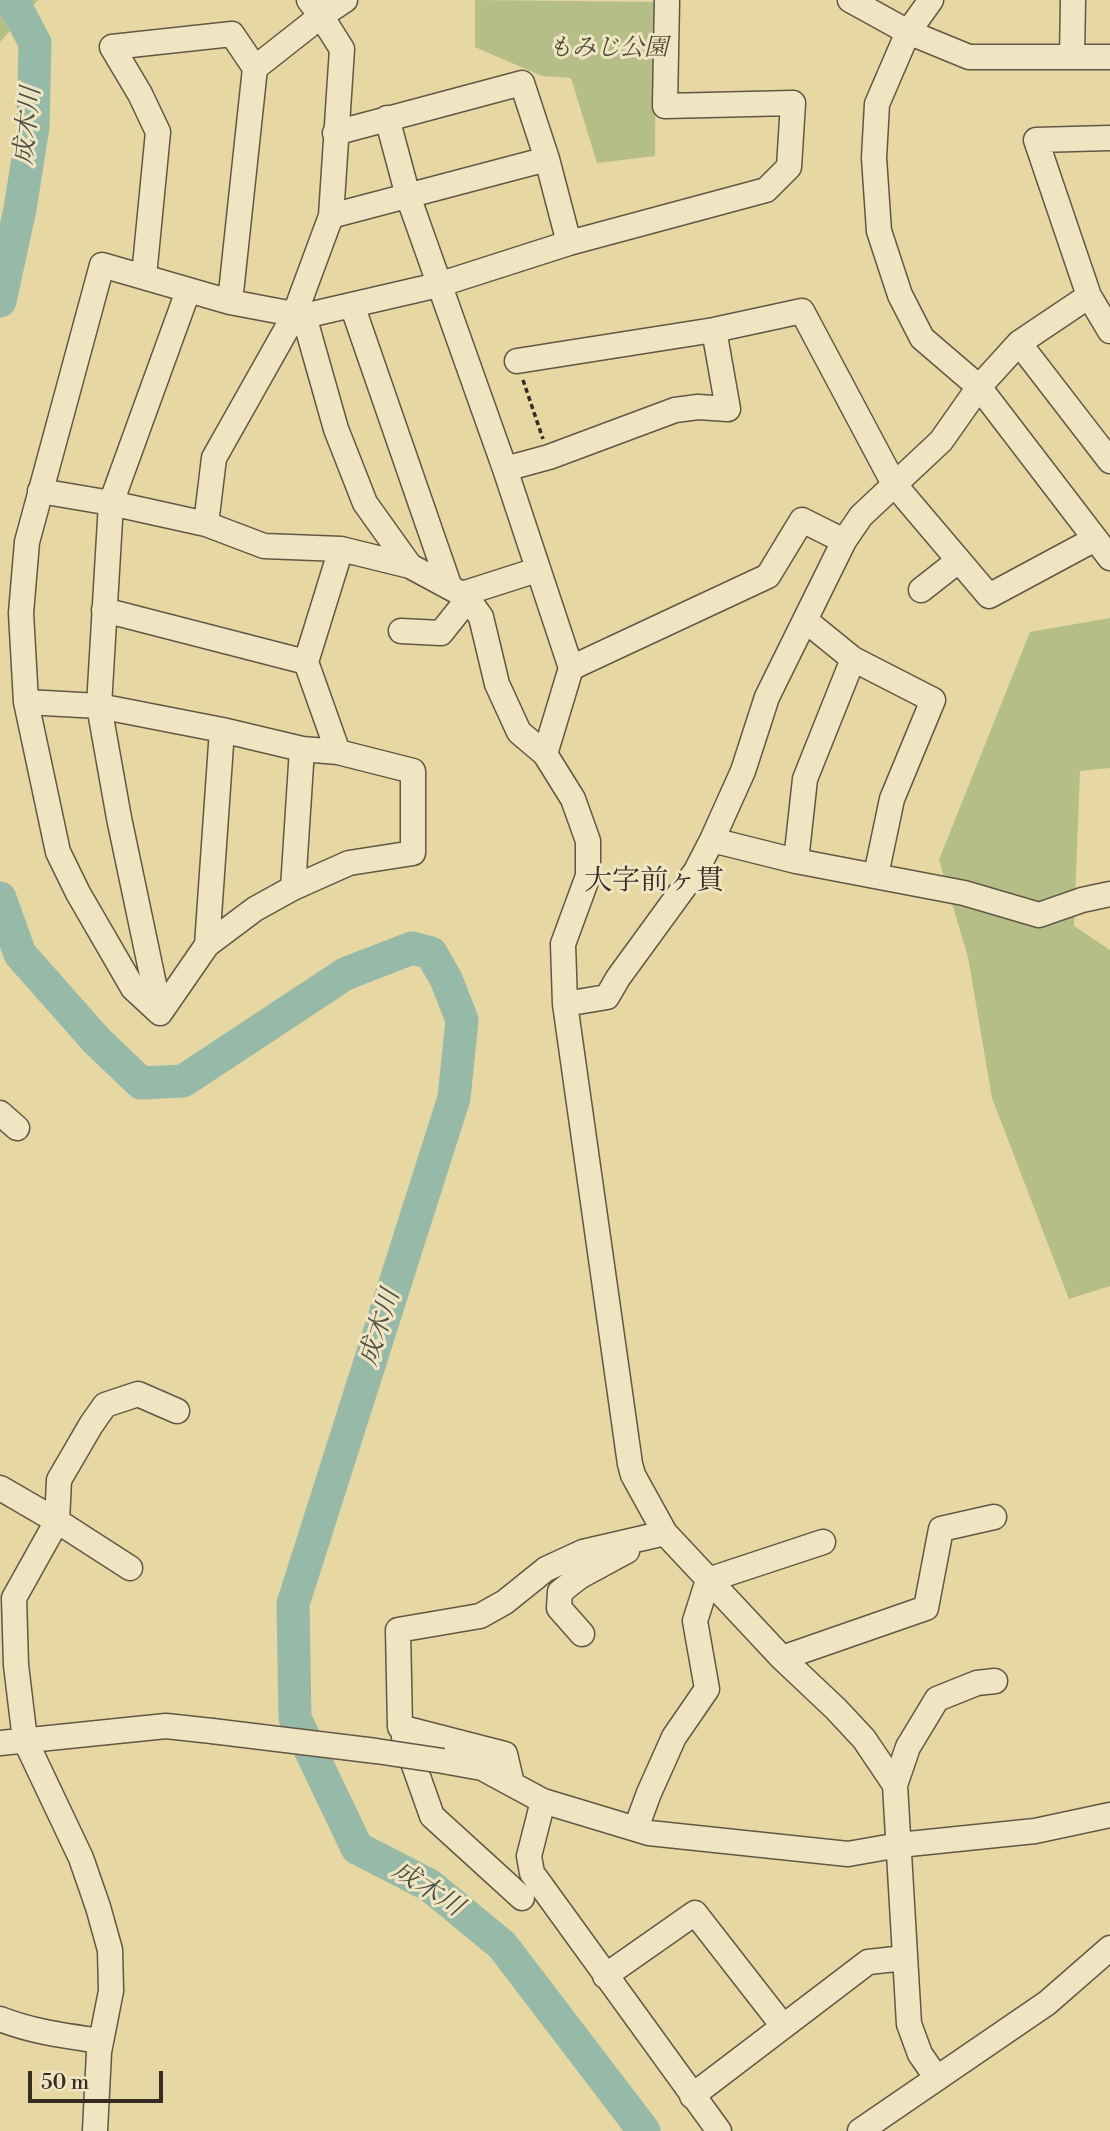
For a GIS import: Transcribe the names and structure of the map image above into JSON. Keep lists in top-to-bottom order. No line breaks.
{"districts":["大字前ヶ貫"],"water":["成木川"],"parks":["もみじ公園"],"scale_bar":"50 m"}
